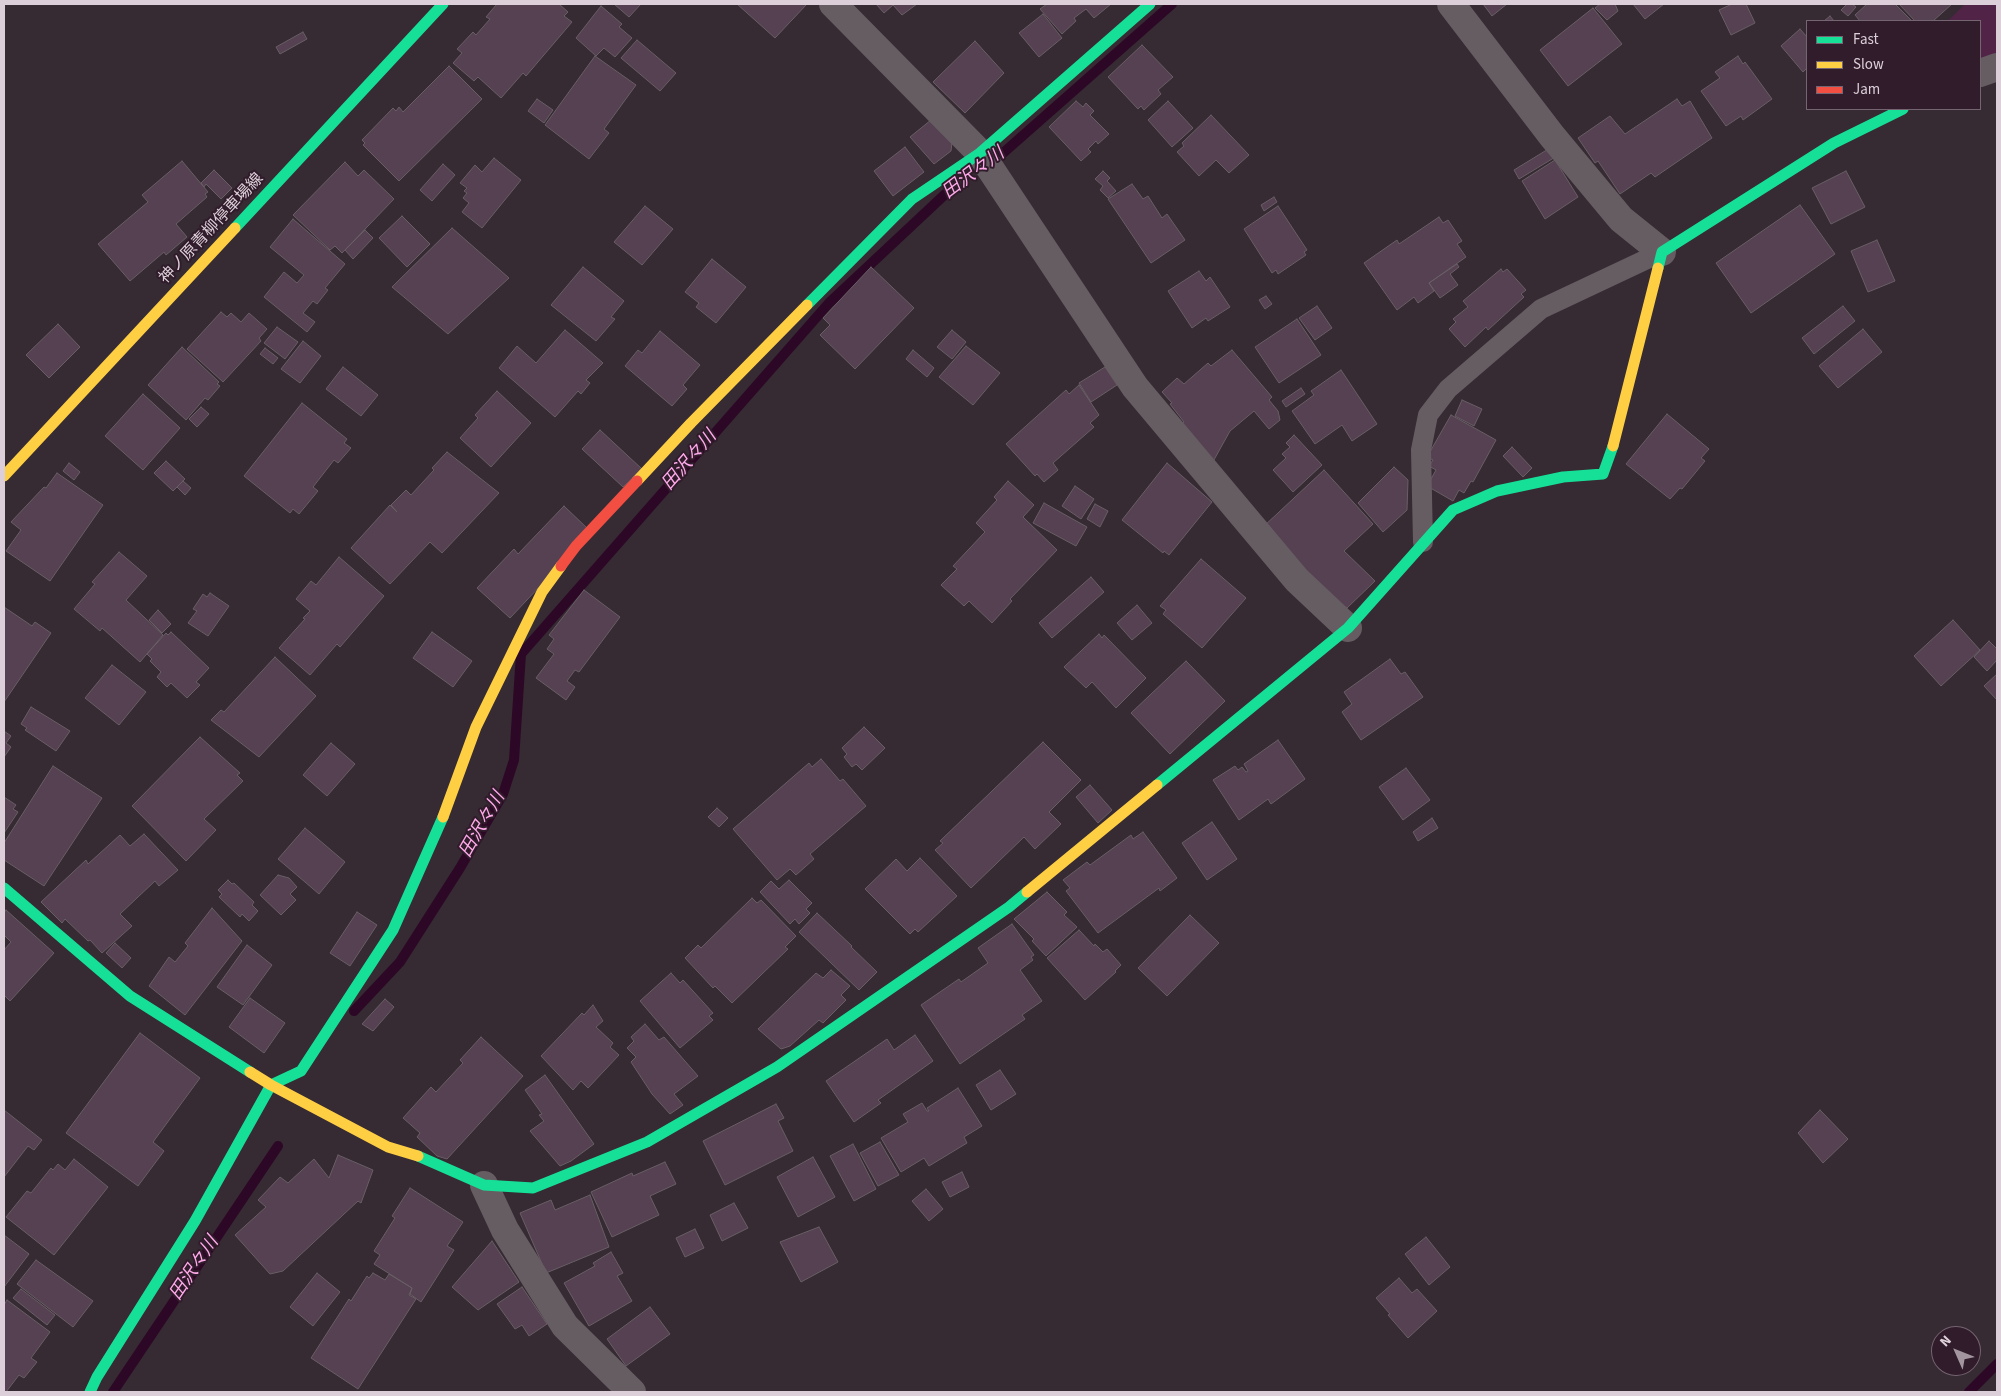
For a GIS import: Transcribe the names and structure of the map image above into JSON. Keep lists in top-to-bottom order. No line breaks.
{"streets":{"street":["神ノ原青柳停車場線"]},"water":["田沢々川"],"legend":["Fast","Slow","Jam"],"north":"top left"}
